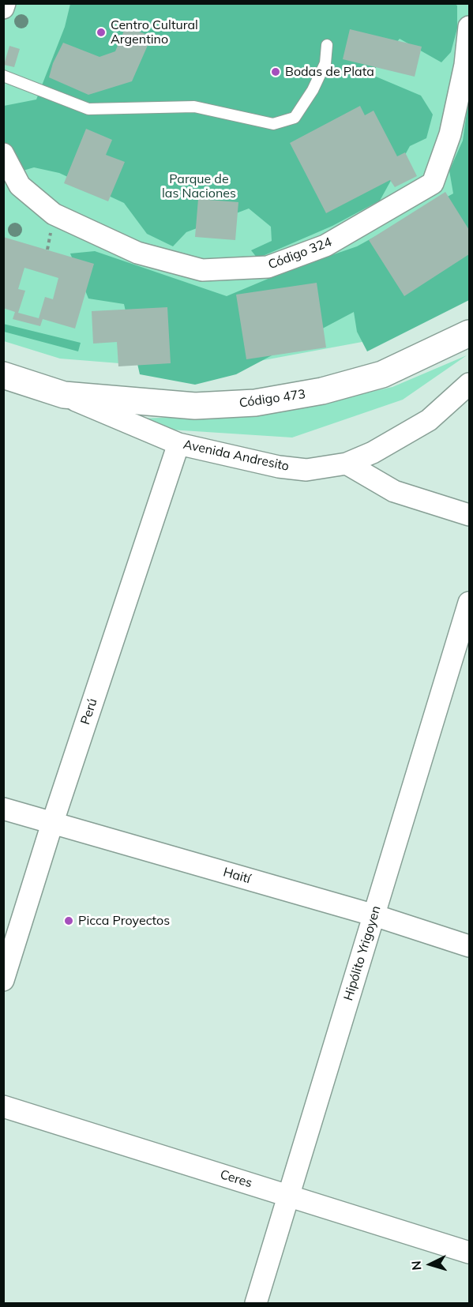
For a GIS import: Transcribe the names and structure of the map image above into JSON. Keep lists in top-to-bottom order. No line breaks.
{"streets":{"main road":["Código 473","Avenida Andresito"],"street":["Código 324","Perú","Haití","Hipólito Yrigoyen","Ceres"]},"crossings":[["Código 473","Avenida Andresito"],["Avenida Andresito","Perú"],["Perú","Haití"],["Haití","Hipólito Yrigoyen"],["Hipólito Yrigoyen","Ceres"]],"parks":["Parque de las Naciones"],"places":["Centro Cultural Argentino","Bodas de Plata","Picca Proyectos"],"north":"left"}
